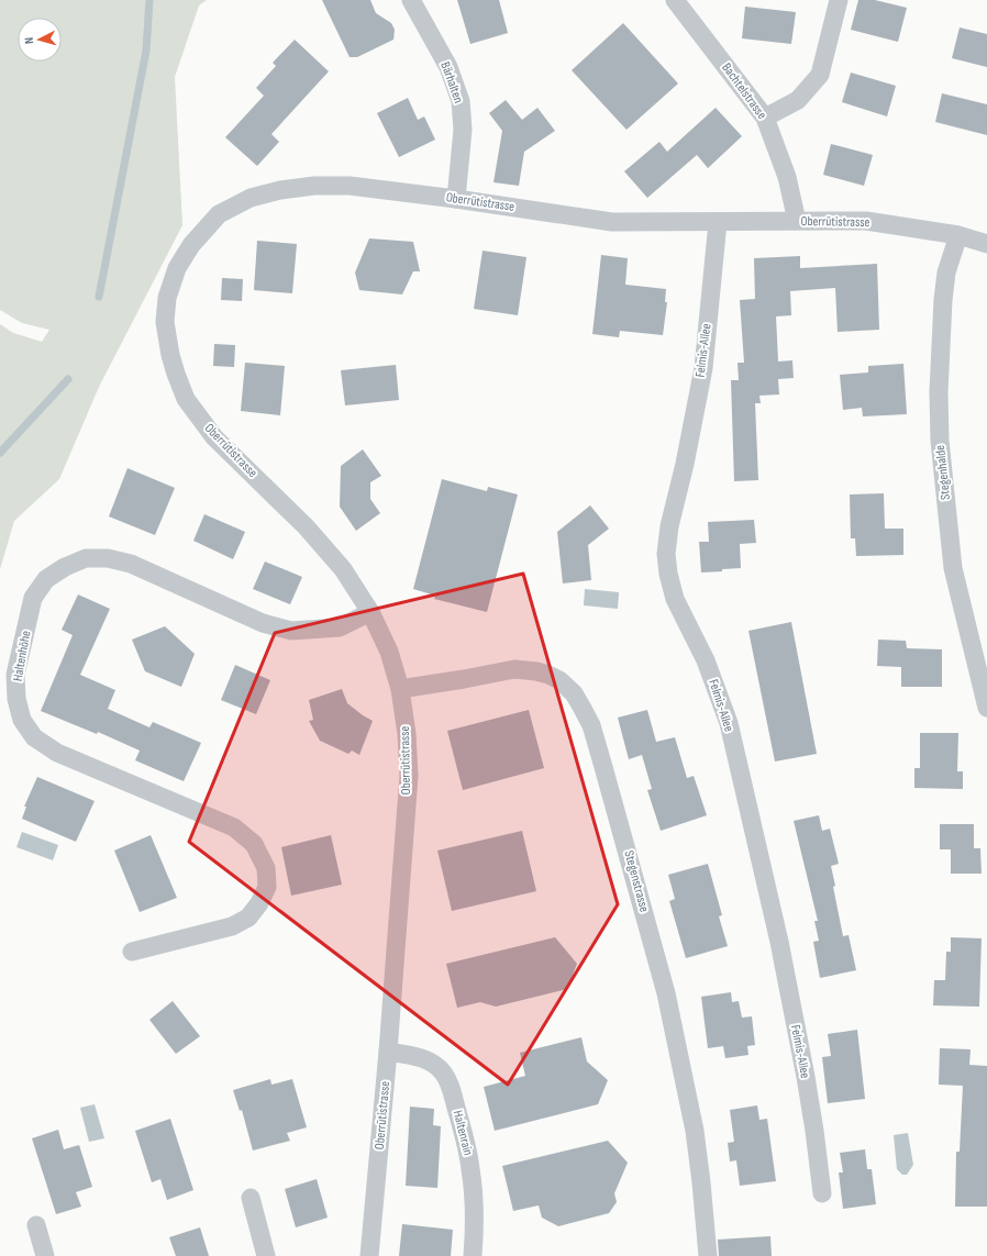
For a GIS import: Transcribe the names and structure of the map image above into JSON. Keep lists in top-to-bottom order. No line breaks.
{"streets":{"street":["Bärhalten","Bachtelstrasse","Oberrütistrasse","Felmis-Allee","Stegenhalde","Haltenhöhe","Stegenstrasse","Haltenrain"]},"crossings":[["Bärhalten","Oberrütistrasse"],["Bachtelstrasse","Oberrütistrasse"],["Oberrütistrasse","Felmis-Allee"],["Oberrütistrasse","Stegenhalde"],["Oberrütistrasse","Haltenhöhe"],["Oberrütistrasse","Stegenstrasse"],["Oberrütistrasse","Haltenrain"]],"north":"left"}
